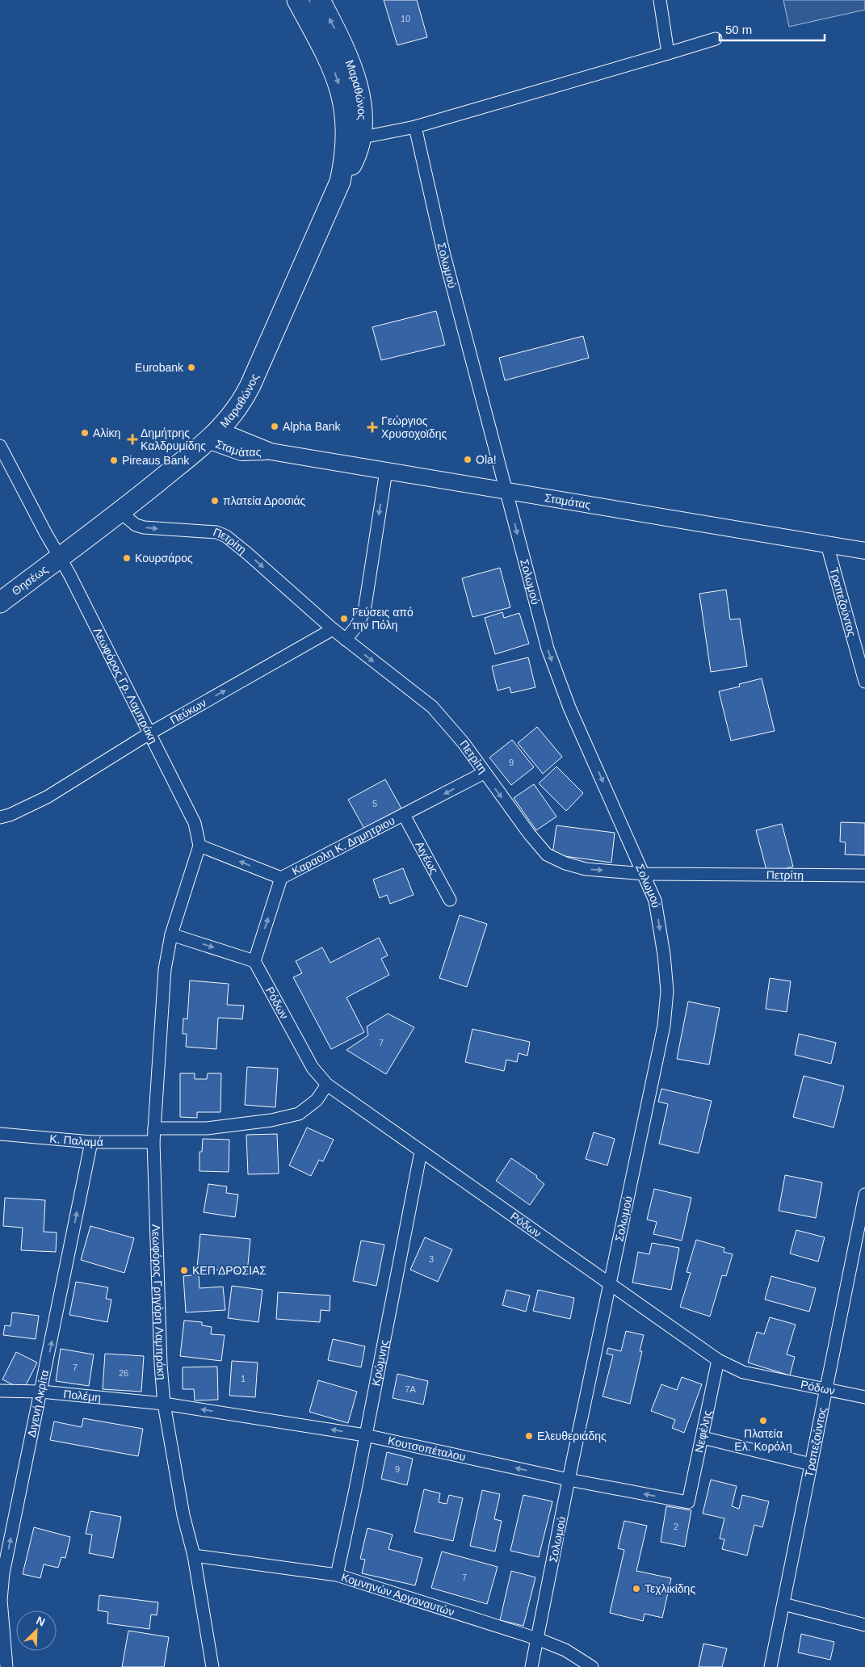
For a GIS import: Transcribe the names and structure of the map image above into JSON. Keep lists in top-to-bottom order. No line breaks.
{"streets":{"main road":["Μαραθώνος","Θησέως"],"street":["Σολωμού","Σταμάτας","Πετρίτη","Τραπεζούντος","Λεωφόρος Γρ. Λαμπράκη","Πεύκων","Καραολη Κ. Δημητριου","Αιγέως","Ρόδων","Κ. Παλαμά","Λεωφόρος Γρηγόρη Λαμπράκη","Κρώμνης","Πολέμη","Διγενή Ακρίτα","Νεφέλης","Κουτσοπέταλου","Κομνηνών Αργοναυτών"]},"crossings":[["Μαραθώνος","Σταμάτας"],["Μαραθώνος","Πετρίτη"],["Μαραθώνος","Θησέως"],["Μαραθώνος","Λεωφόρος Γρ. Λαμπράκη"],["Σολωμού","Σταμάτας"],["Σολωμού","Πετρίτη"],["Σολωμού","Ρόδων"],["Σολωμού","Κουτσοπέταλου"],["Σολωμού","Κομνηνών Αργοναυτών"],["Σταμάτας","Τραπεζούντος"],["Πετρίτη","Πεύκων"],["Πετρίτη","Καραολη Κ. Δημητριου"],["Θησέως","Λεωφόρος Γρ. Λαμπράκη"],["Τραπεζούντος","Ρόδων"],["Λεωφόρος Γρ. Λαμπράκη","Πεύκων"],["Λεωφόρος Γρ. Λαμπράκη","Λεωφόρος Γρηγόρη Λαμπράκη"],["Καραολη Κ. Δημητριου","Αιγέως"],["Καραολη Κ. Δημητριου","Ρόδων"],["Ρόδων","Κρώμνης"],["Ρόδων","Νεφέλης"],["Κ. Παλαμά","Λεωφόρος Γρηγόρη Λαμπράκη"],["Κ. Παλαμά","Διγενή Ακρίτα"],["Λεωφόρος Γρηγόρη Λαμπράκη","Πολέμη"],["Λεωφόρος Γρηγόρη Λαμπράκη","Κουτσοπέταλου"],["Λεωφόρος Γρηγόρη Λαμπράκη","Κομνηνών Αργοναυτών"],["Κρώμνης","Κουτσοπέταλου"],["Κρώμνης","Κομνηνών Αργοναυτών"],["Πολέμη","Διγενή Ακρίτα"],["Πολέμη","Κουτσοπέταλου"],["Νεφέλης","Κουτσοπέταλου"]],"one_way":["Σολωμού","Πετρίτη","Πεύκων","Διγενή Ακρίτα","Κουτσοπέταλου"],"places":{"other":["Eurobank","Alpha Bank","Αλίκη","Ola!","Pireaus Bank","πλατεία Δροσιάς","Κουρσάρος","Γεύσεις από την Πόλη","ΚΕΠ ΔΡΟΣΙΑΣ","Πλατεία Ελ. Κορόλη","Ελευθεριάδης","Τεχλικίδης"],"health":["Γεώργιος Χρυσοχοϊδης","Δημήτρης Καλδρυμίδης"]},"house_numbers":["10","9","5","7","3","7","26","1","7A","9","2","7"],"scale_bar":"50 m","north":"top right"}
